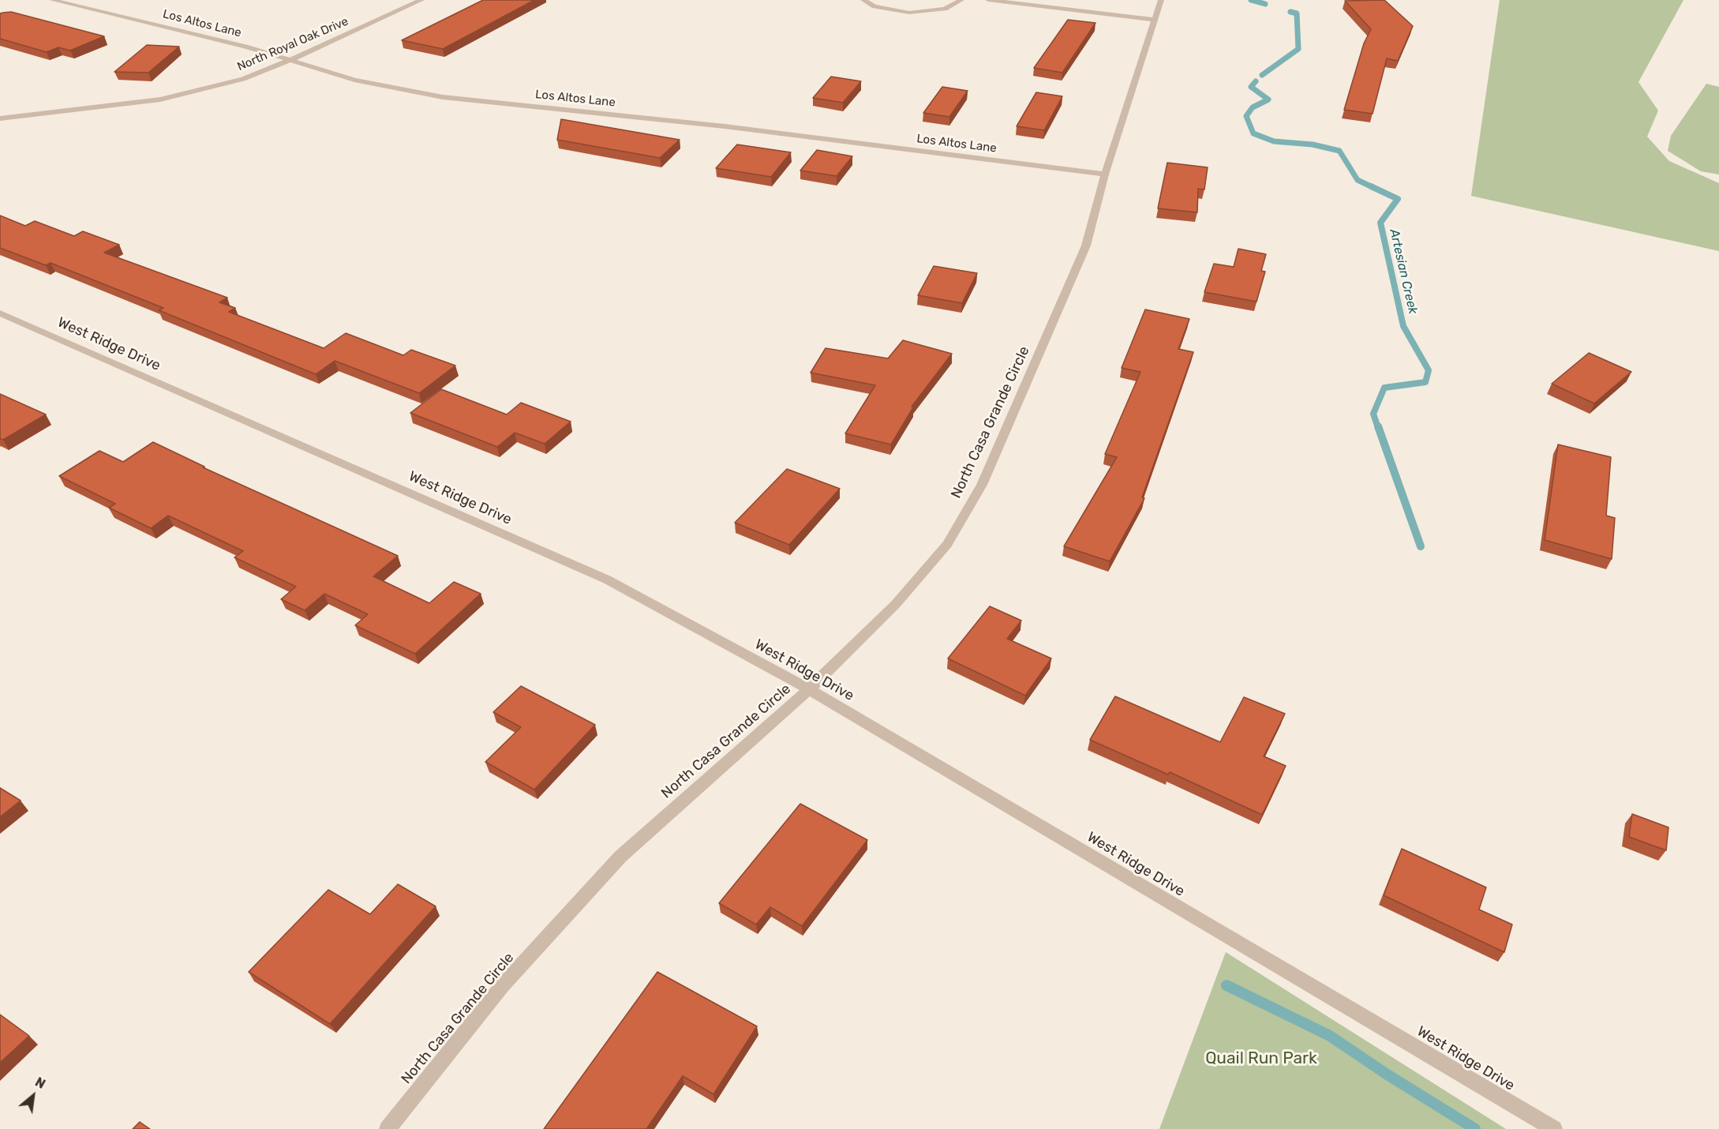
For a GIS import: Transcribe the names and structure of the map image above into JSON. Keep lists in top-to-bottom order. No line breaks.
{"streets":{"street":["Los Altos Lane","North Royal Oak Drive","West Ridge Drive","North Casa Grande Circle"]},"crossings":[["Los Altos Lane","North Royal Oak Drive"],["Los Altos Lane","North Casa Grande Circle"],["West Ridge Drive","North Casa Grande Circle"]],"water":["Artesian Creek"],"parks":["Quail Run Park"],"north":"top right"}
